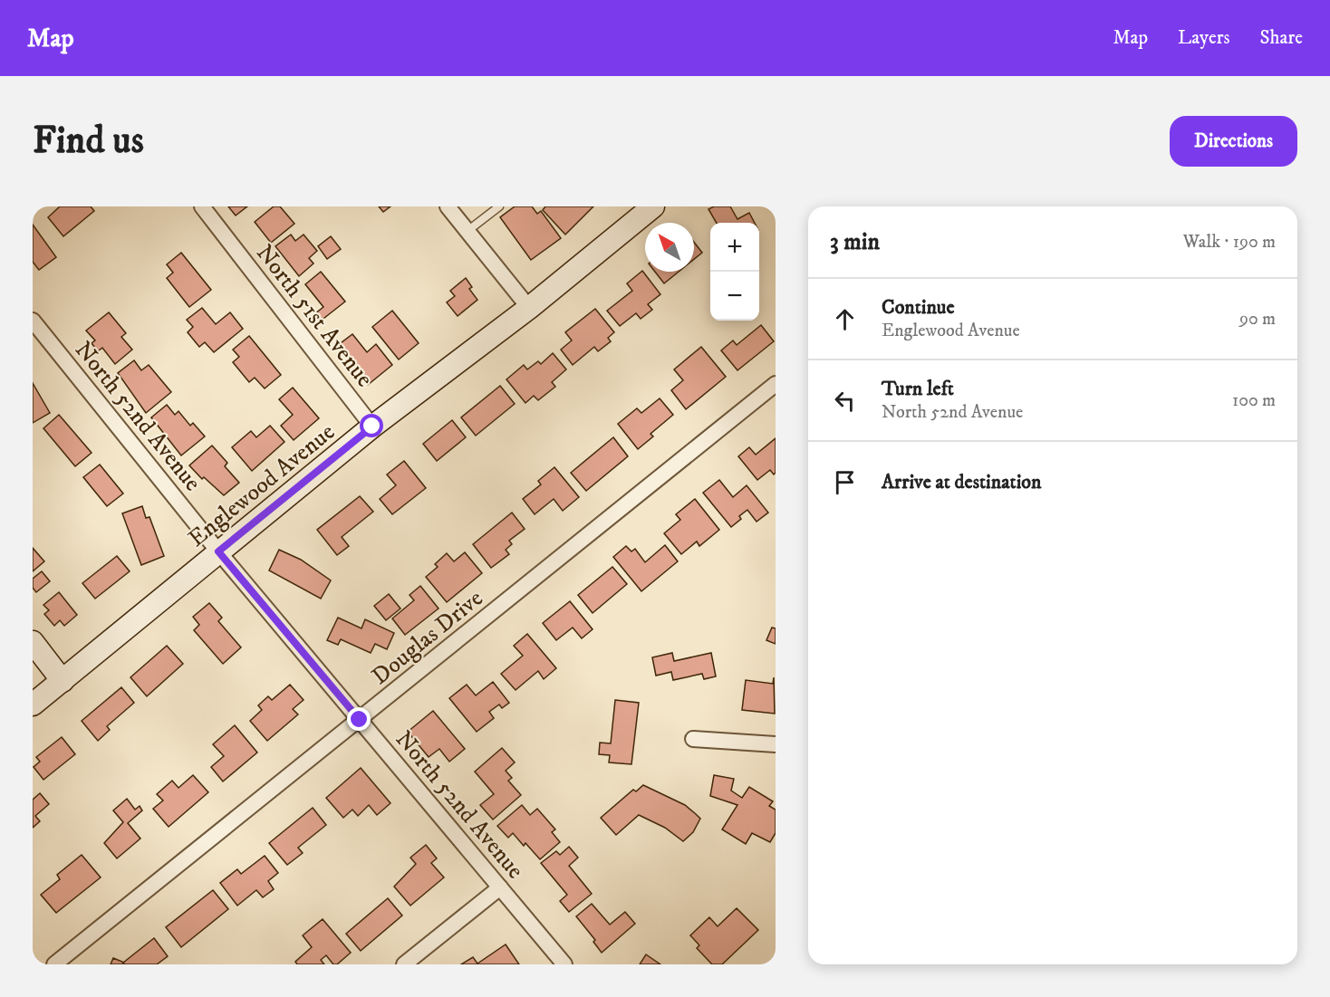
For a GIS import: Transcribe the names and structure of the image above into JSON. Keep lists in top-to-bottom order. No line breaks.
{"streets":{"street":["North 51st Avenue","North 52nd Avenue","Englewood Avenue","Douglas Drive"]},"crossings":[["North 51st Avenue","Englewood Avenue"],["North 52nd Avenue","Englewood Avenue"],["North 52nd Avenue","Douglas Drive"]],"north":"top left","page":{"header":"Map","nav":["Map","Layers","Share"],"buttons":"Directions","title":"Find us","heading":["3 min","Walk · 190 m"],"map_buttons":["+","−"],"list":[["Continue","Englewood Avenue","90 m"],["Turn left","North 52nd Avenue","100 m"],"Arrive at destination"]}}
